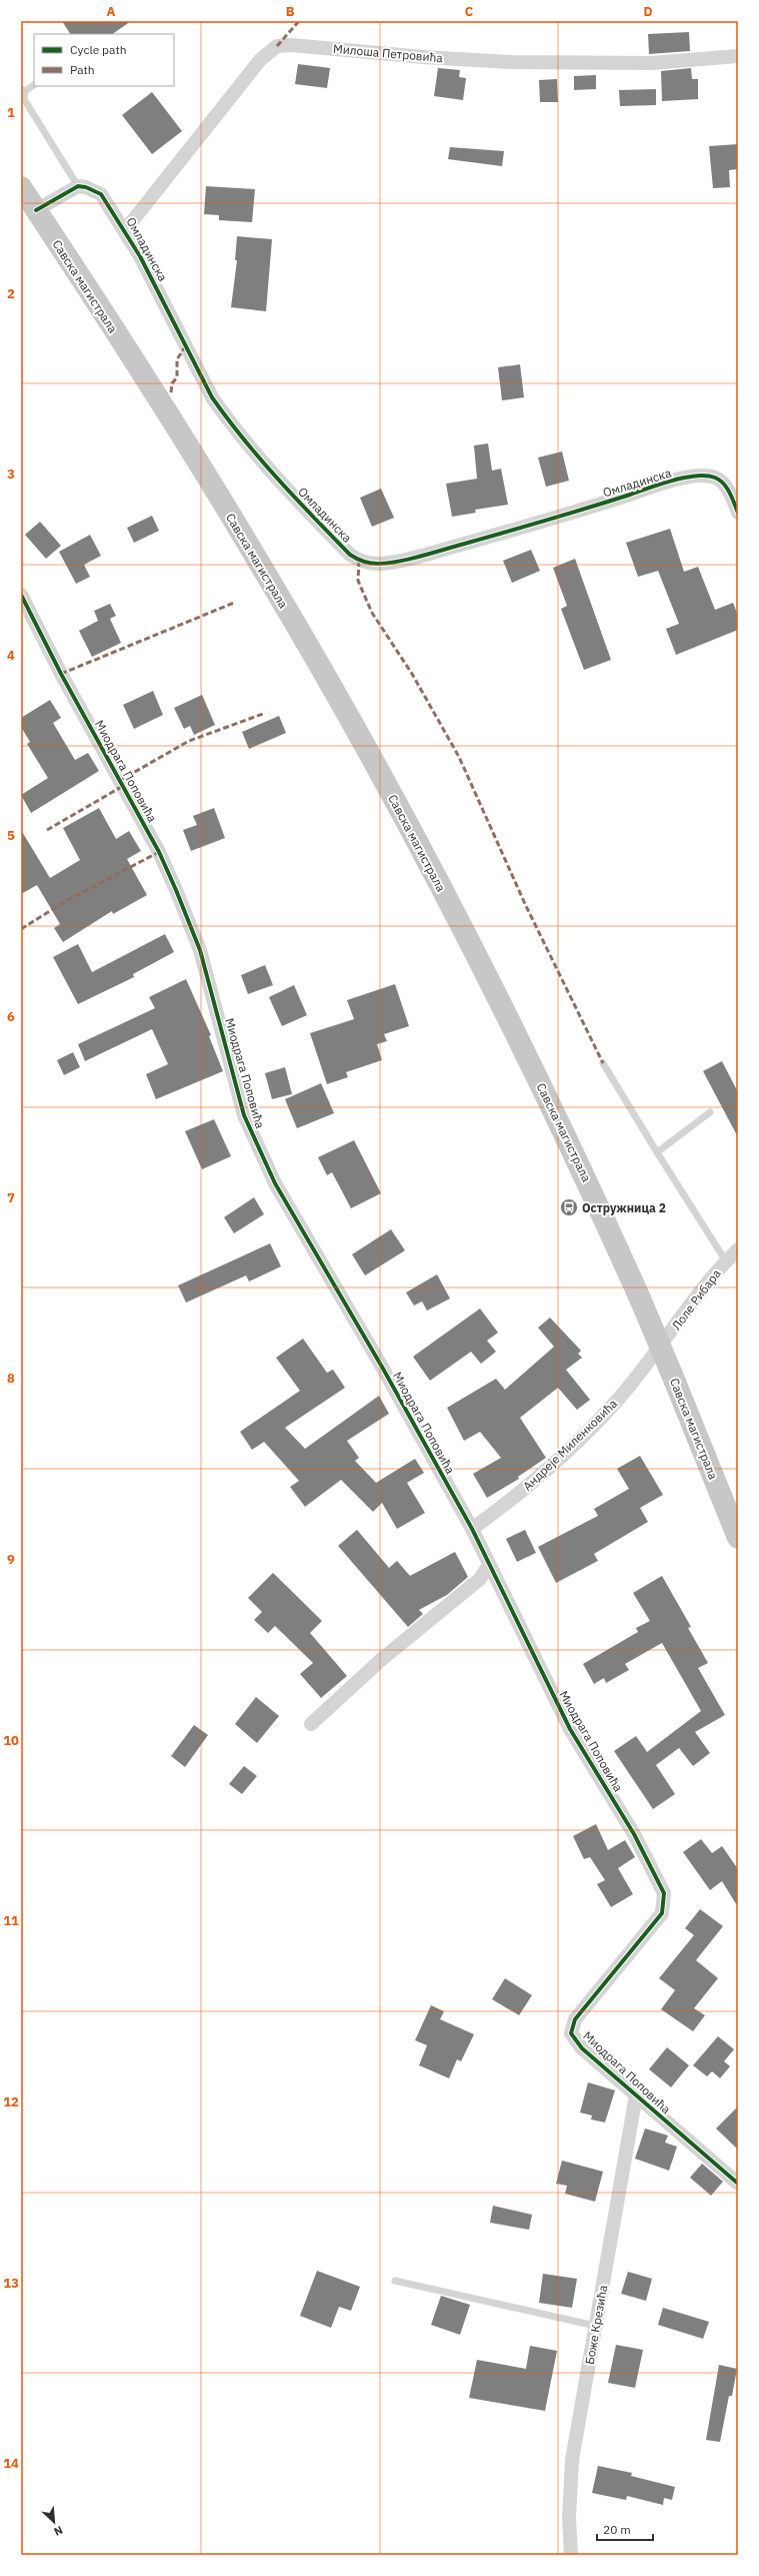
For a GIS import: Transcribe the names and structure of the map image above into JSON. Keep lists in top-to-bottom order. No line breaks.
{"streets":{"main road":["Савска магистрала"],"street":["Милоша Петровића","Омладинска","Миодрага Поповића","Лоле Рибара","Андреје Миленковића","Боже Крезића"]},"crossings":[["Милоша Петровића","Омладинска"],["Миодрага Поповића","Андреје Миленковића"],["Миодрага Поповића","Боже Крезића"],["Лоле Рибара","Андреје Миленковића"]],"places":{"bus stop":["Остружница 2"]},"legend":["Cycle path","Path"],"scale_bar":"20 m","north":"bottom right","grid":{"columns":["A","B","C","D"],"rows":["1","2","3","4","5","6","7","8","9","10","11","12","13","14"]}}
